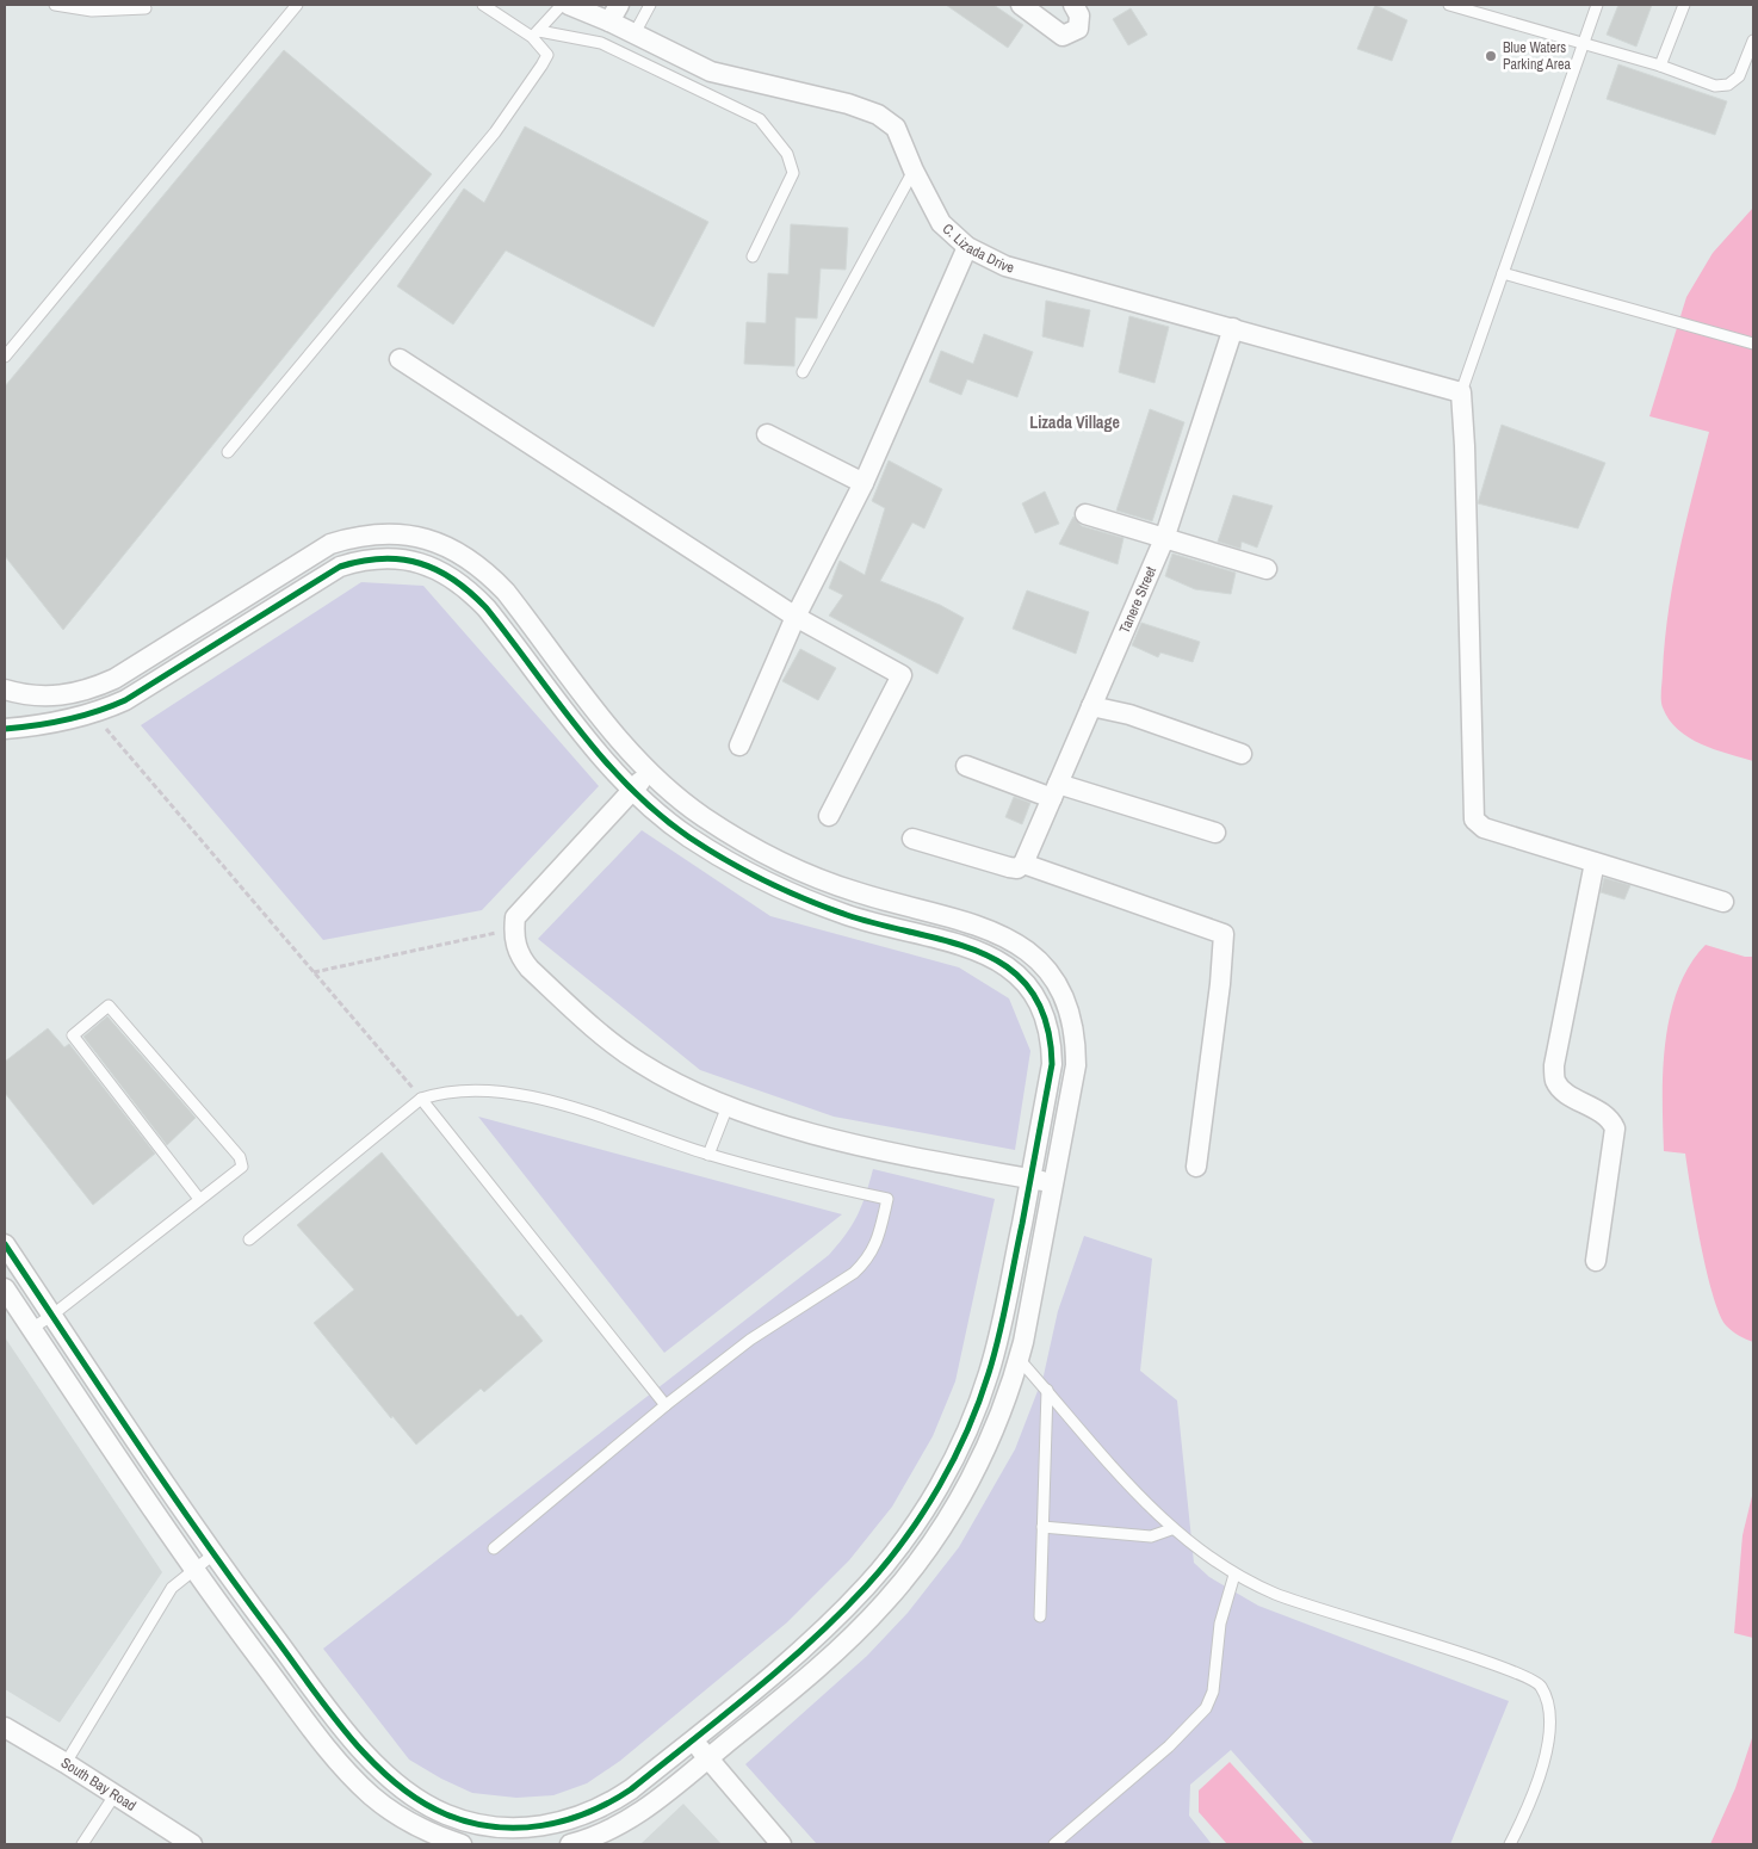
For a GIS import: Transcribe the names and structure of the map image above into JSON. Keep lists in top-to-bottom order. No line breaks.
{"streets":{"street":["C. Lizada Drive","Tanere Street","South Bay Road"]},"crossings":[["C. Lizada Drive","Tanere Street"]],"districts":["Lizada Village"],"places":["Blue Waters Parking Area"]}
